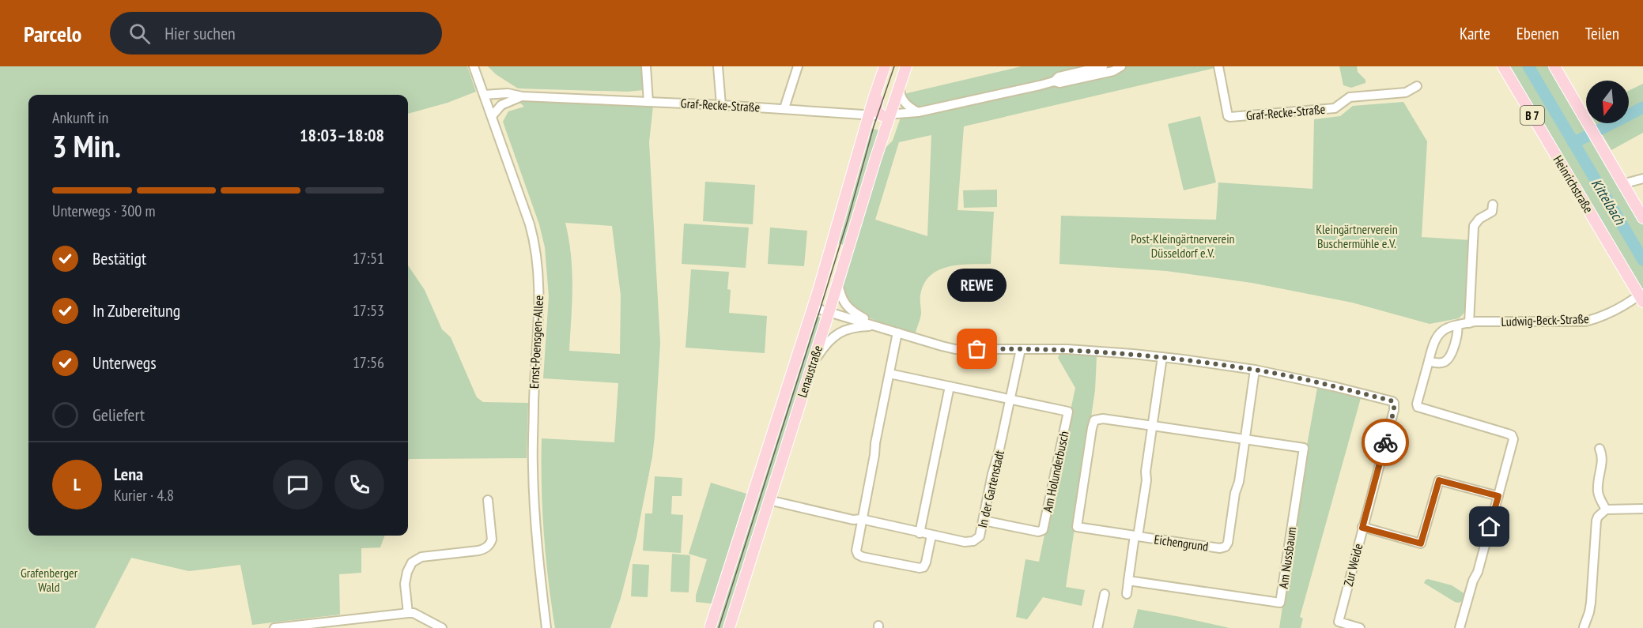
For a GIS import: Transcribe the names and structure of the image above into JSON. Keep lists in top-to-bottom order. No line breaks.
{"streets":{"main road":["B 7","Heinrichstraße","Lenaustraße"],"street":["Graf-Recke-Straße","Ludwig-Beck-Straße","Ernst-Poensgen-Allee","Am Holunderbusch","In der Gartenstadt","Eichengrund","Am Nussbaum","Zur Weide"]},"crossings":[["Graf-Recke-Straße","Ernst-Poensgen-Allee"],["Graf-Recke-Straße","Lenaustraße"],["Heinrichstraße","Ludwig-Beck-Straße"],["Lenaustraße","In der Gartenstadt"],["Am Holunderbusch","In der Gartenstadt"],["Eichengrund","Am Nussbaum"],["Eichengrund","Zur Weide"]],"water":["Kittelbach"],"parks":["Kleingärtnerverein Buschermühle e.V.","Post-Kleingärtnerverein Düsseldorf e.V.","Grafenberger Wald"],"places":["REWE"],"north":"bottom","page":{"header":"Parcelo","search":"Hier suchen","nav":["Karte","Ebenen","Teilen"],"heading":["3 Min.","Ankunft in","18:03–18:08"],"panel":["Lena","Kurier · 4.8"],"bar":"Unterwegs · 300 m","list":[["Bestätigt","17:51"],["In Zubereitung","17:53"],["Unterwegs","17:56"],"Geliefert"],"bubble":"REWE","round":"L"}}
